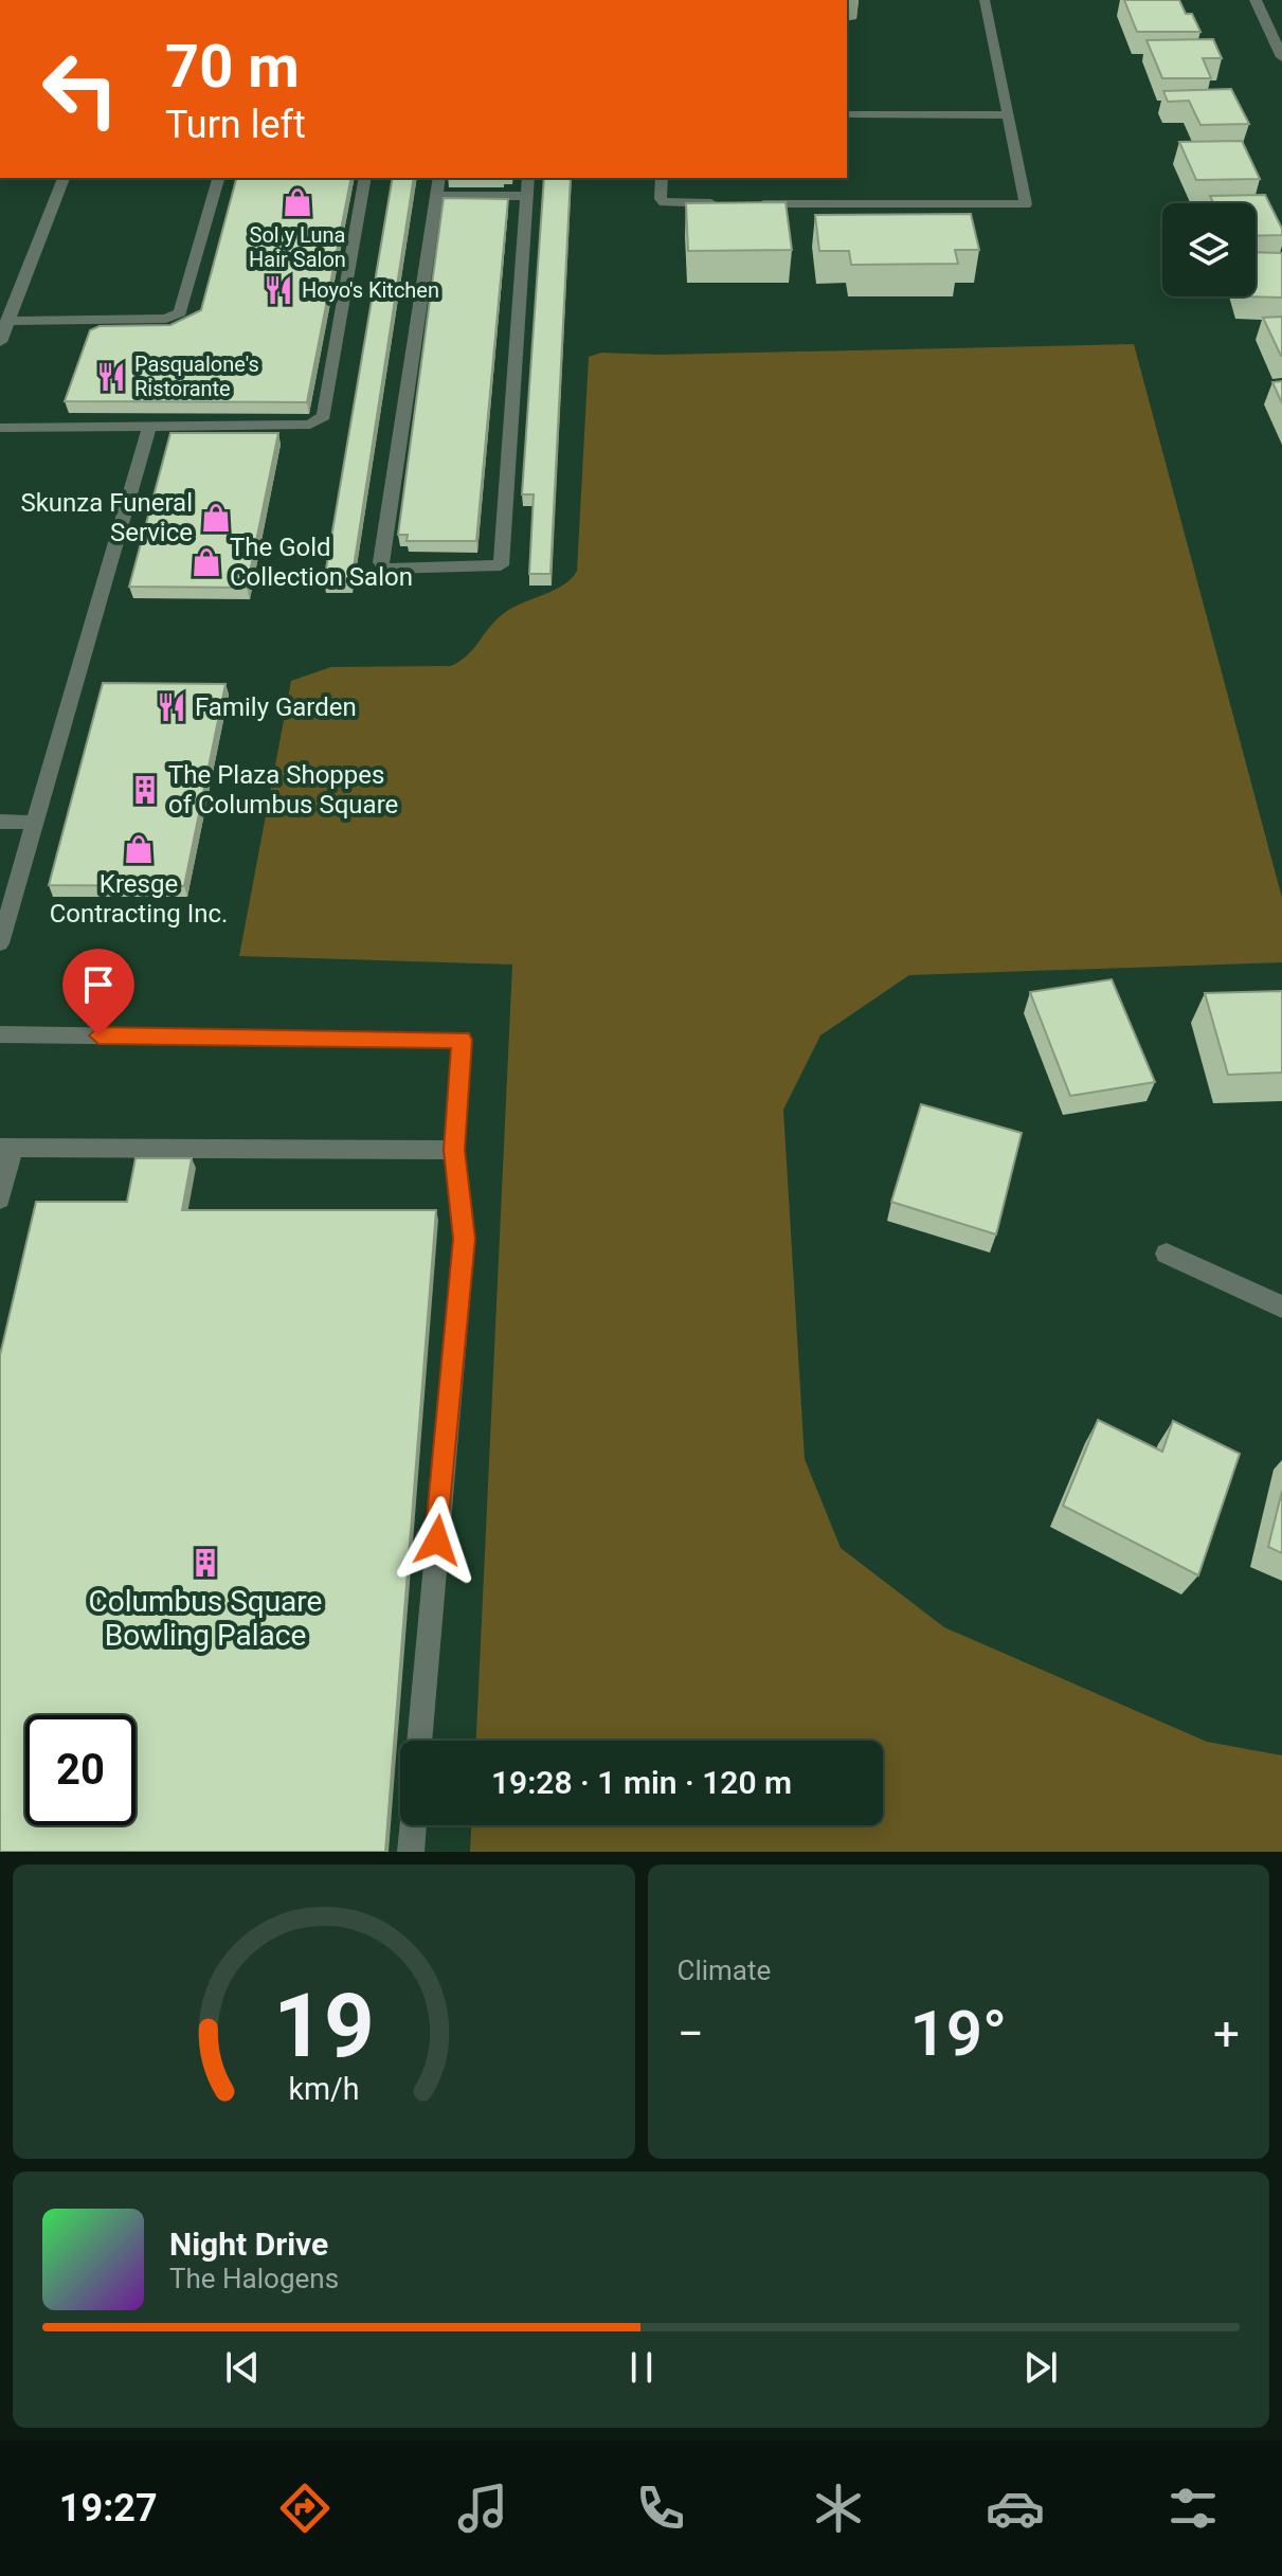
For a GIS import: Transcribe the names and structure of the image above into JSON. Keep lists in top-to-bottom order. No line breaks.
{"places":{"shop":["Sol y Luna Hair Salon","Skunza Funeral Service","The Gold Collection Salon","Kresge Contracting Inc."],"restaurant":["Hoyo's Kitchen","Pasqualone's Ristorante","Family Garden"],"building":["The Plaza Shoppes of Columbus Square","Columbus Square Bowling Palace"]},"page":{"turn":["70 m","Turn left"],"limit":"20","trip":"19:28 · 1 min · 120 m","tile":"Climate","heat":["−","19°","+"],"song":["Night Drive","The Halogens"],"tabs":"19:27","gauge":["19","km/h"]}}
